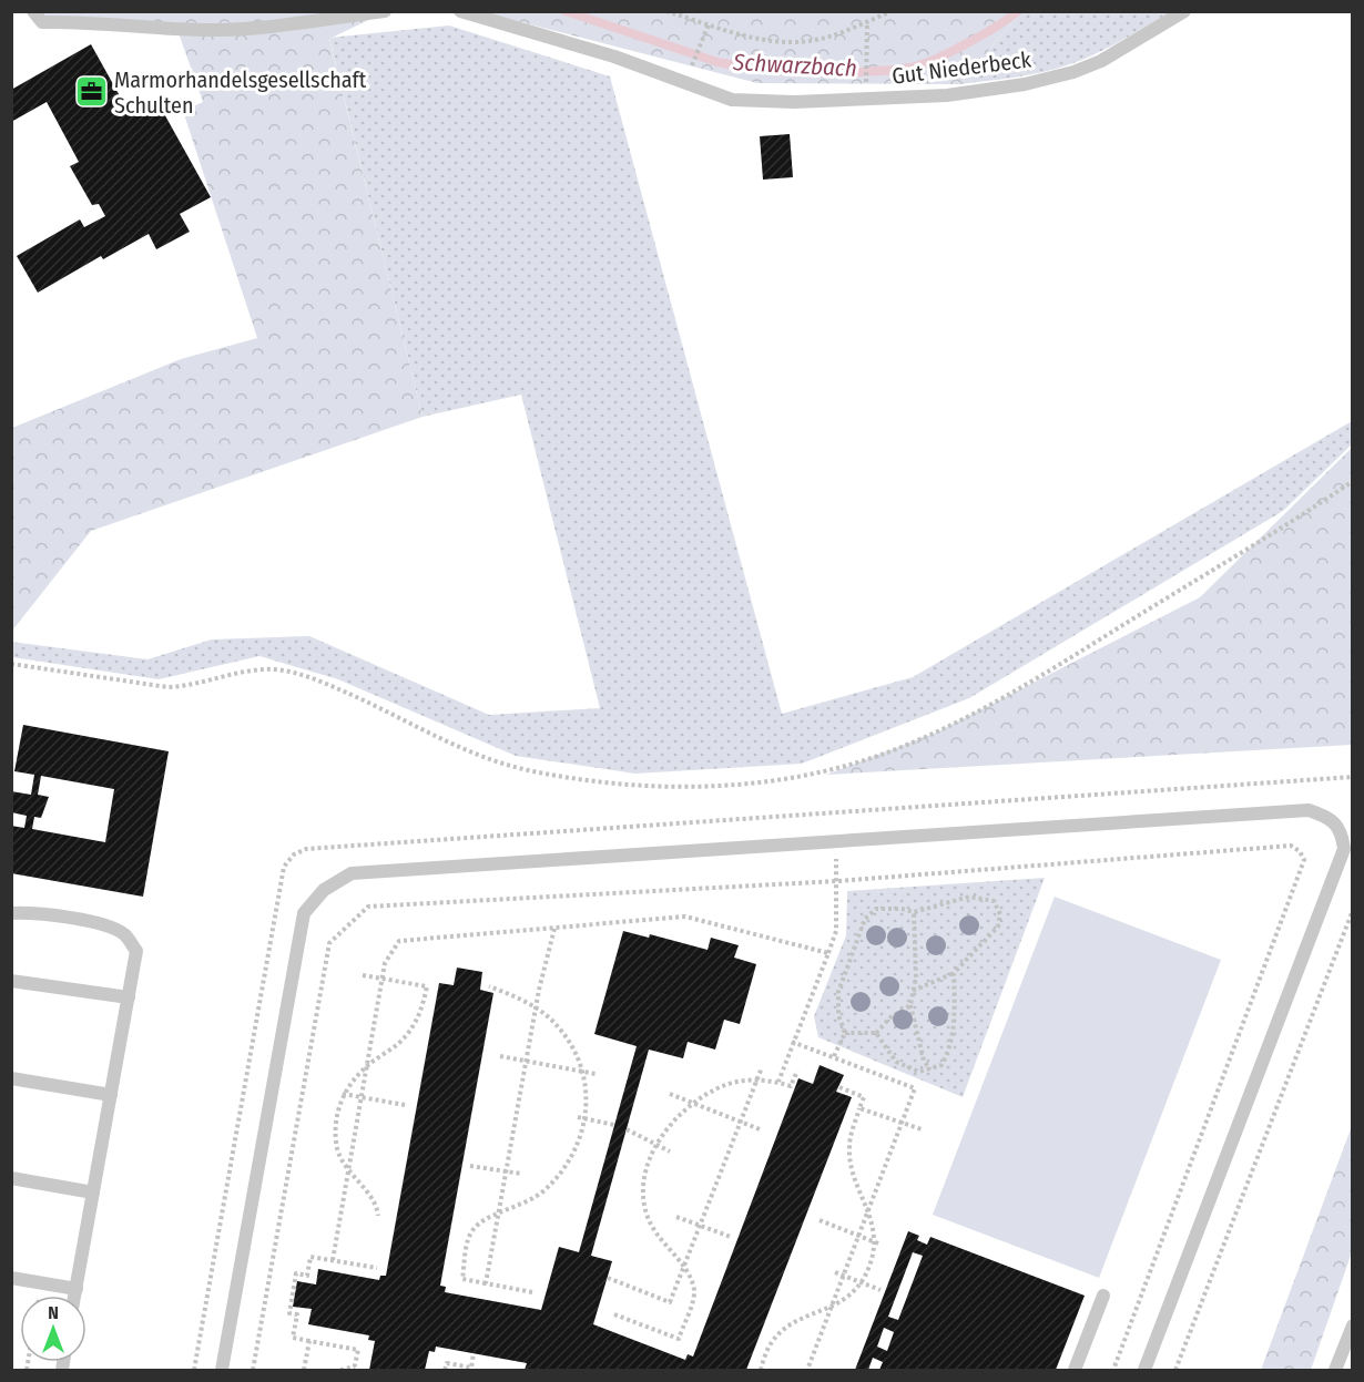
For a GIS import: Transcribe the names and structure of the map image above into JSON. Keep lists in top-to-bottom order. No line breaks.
{"streets":{"lane":["Gut Niederbeck"]},"water":["Schwarzbach"],"places":{"office":["Marmorhandelsgesellschaft Schulten"]},"north":"top"}
